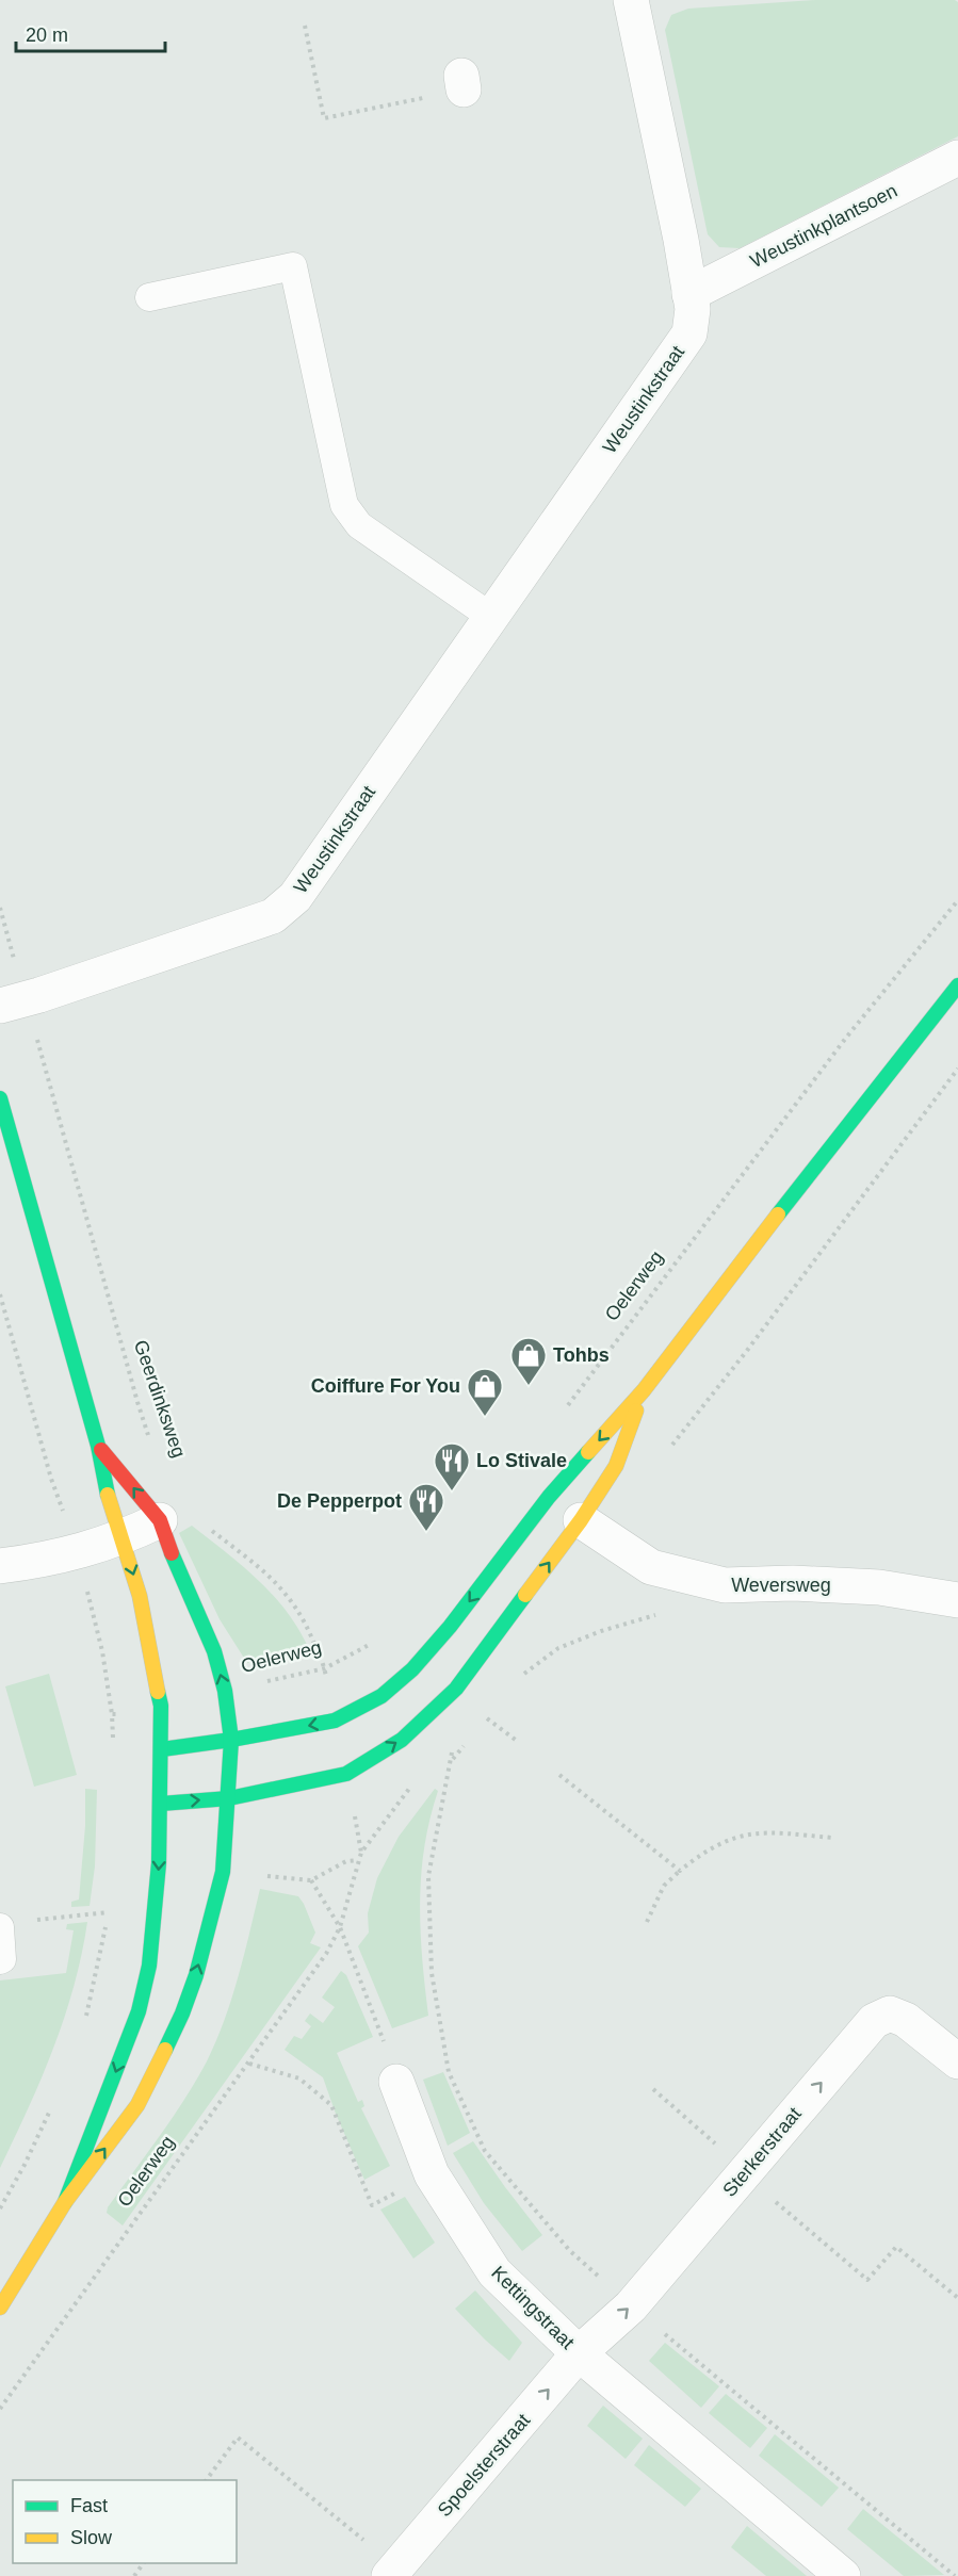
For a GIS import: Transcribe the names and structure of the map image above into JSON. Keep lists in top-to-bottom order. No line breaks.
{"streets":{"street":["Weustinkplantsoen","Weustinkstraat","Weversweg","Sterkerstraat","Kettingstraat","Spoelsterstraat"],"path":["Oelerweg","Geerdinksweg"]},"crossings":[["Weustinkplantsoen","Weustinkstraat"],["Weustinkstraat","Geerdinksweg"],["Sterkerstraat","Kettingstraat"],["Sterkerstraat","Spoelsterstraat"],["Kettingstraat","Spoelsterstraat"]],"one_way":["Sterkerstraat","Spoelsterstraat"],"places":{"shop":["Tohbs","Coiffure For You"],"restaurant":["Lo Stivale","De Pepperpot"]},"legend":["Fast","Slow"],"scale_bar":"20 m"}
